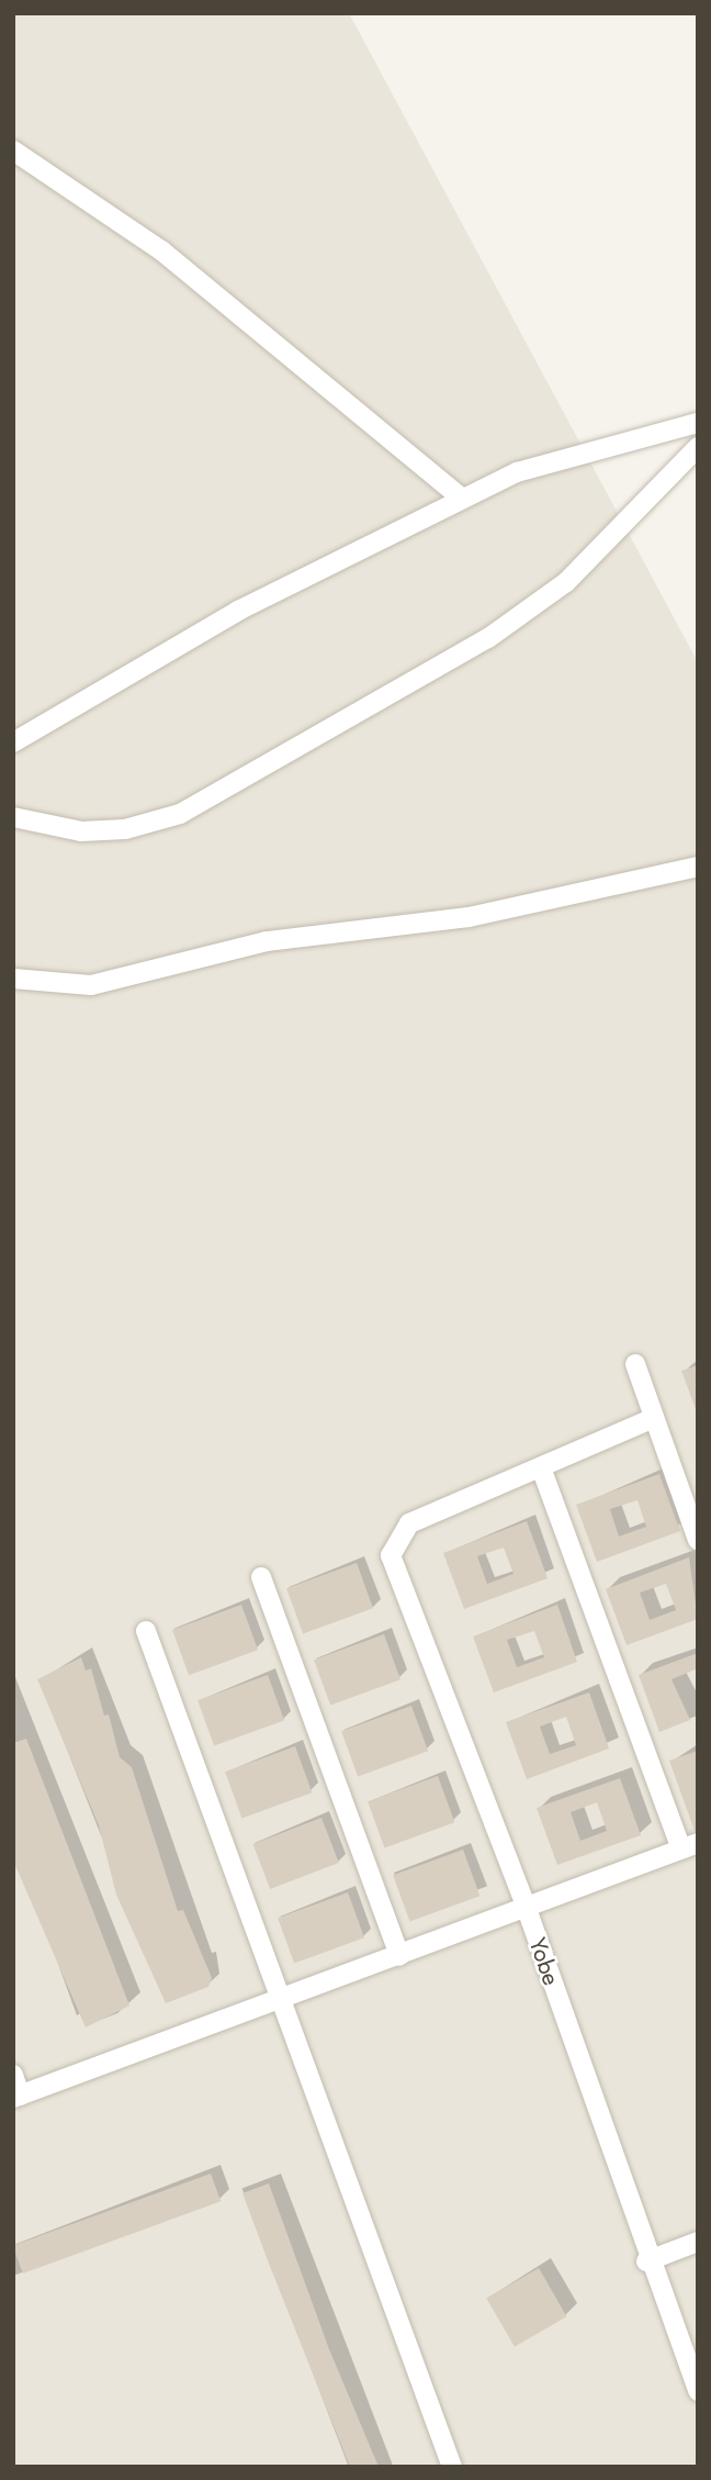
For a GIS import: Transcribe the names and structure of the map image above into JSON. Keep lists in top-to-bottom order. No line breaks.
{"streets":{"street":["Yobe"]}}
